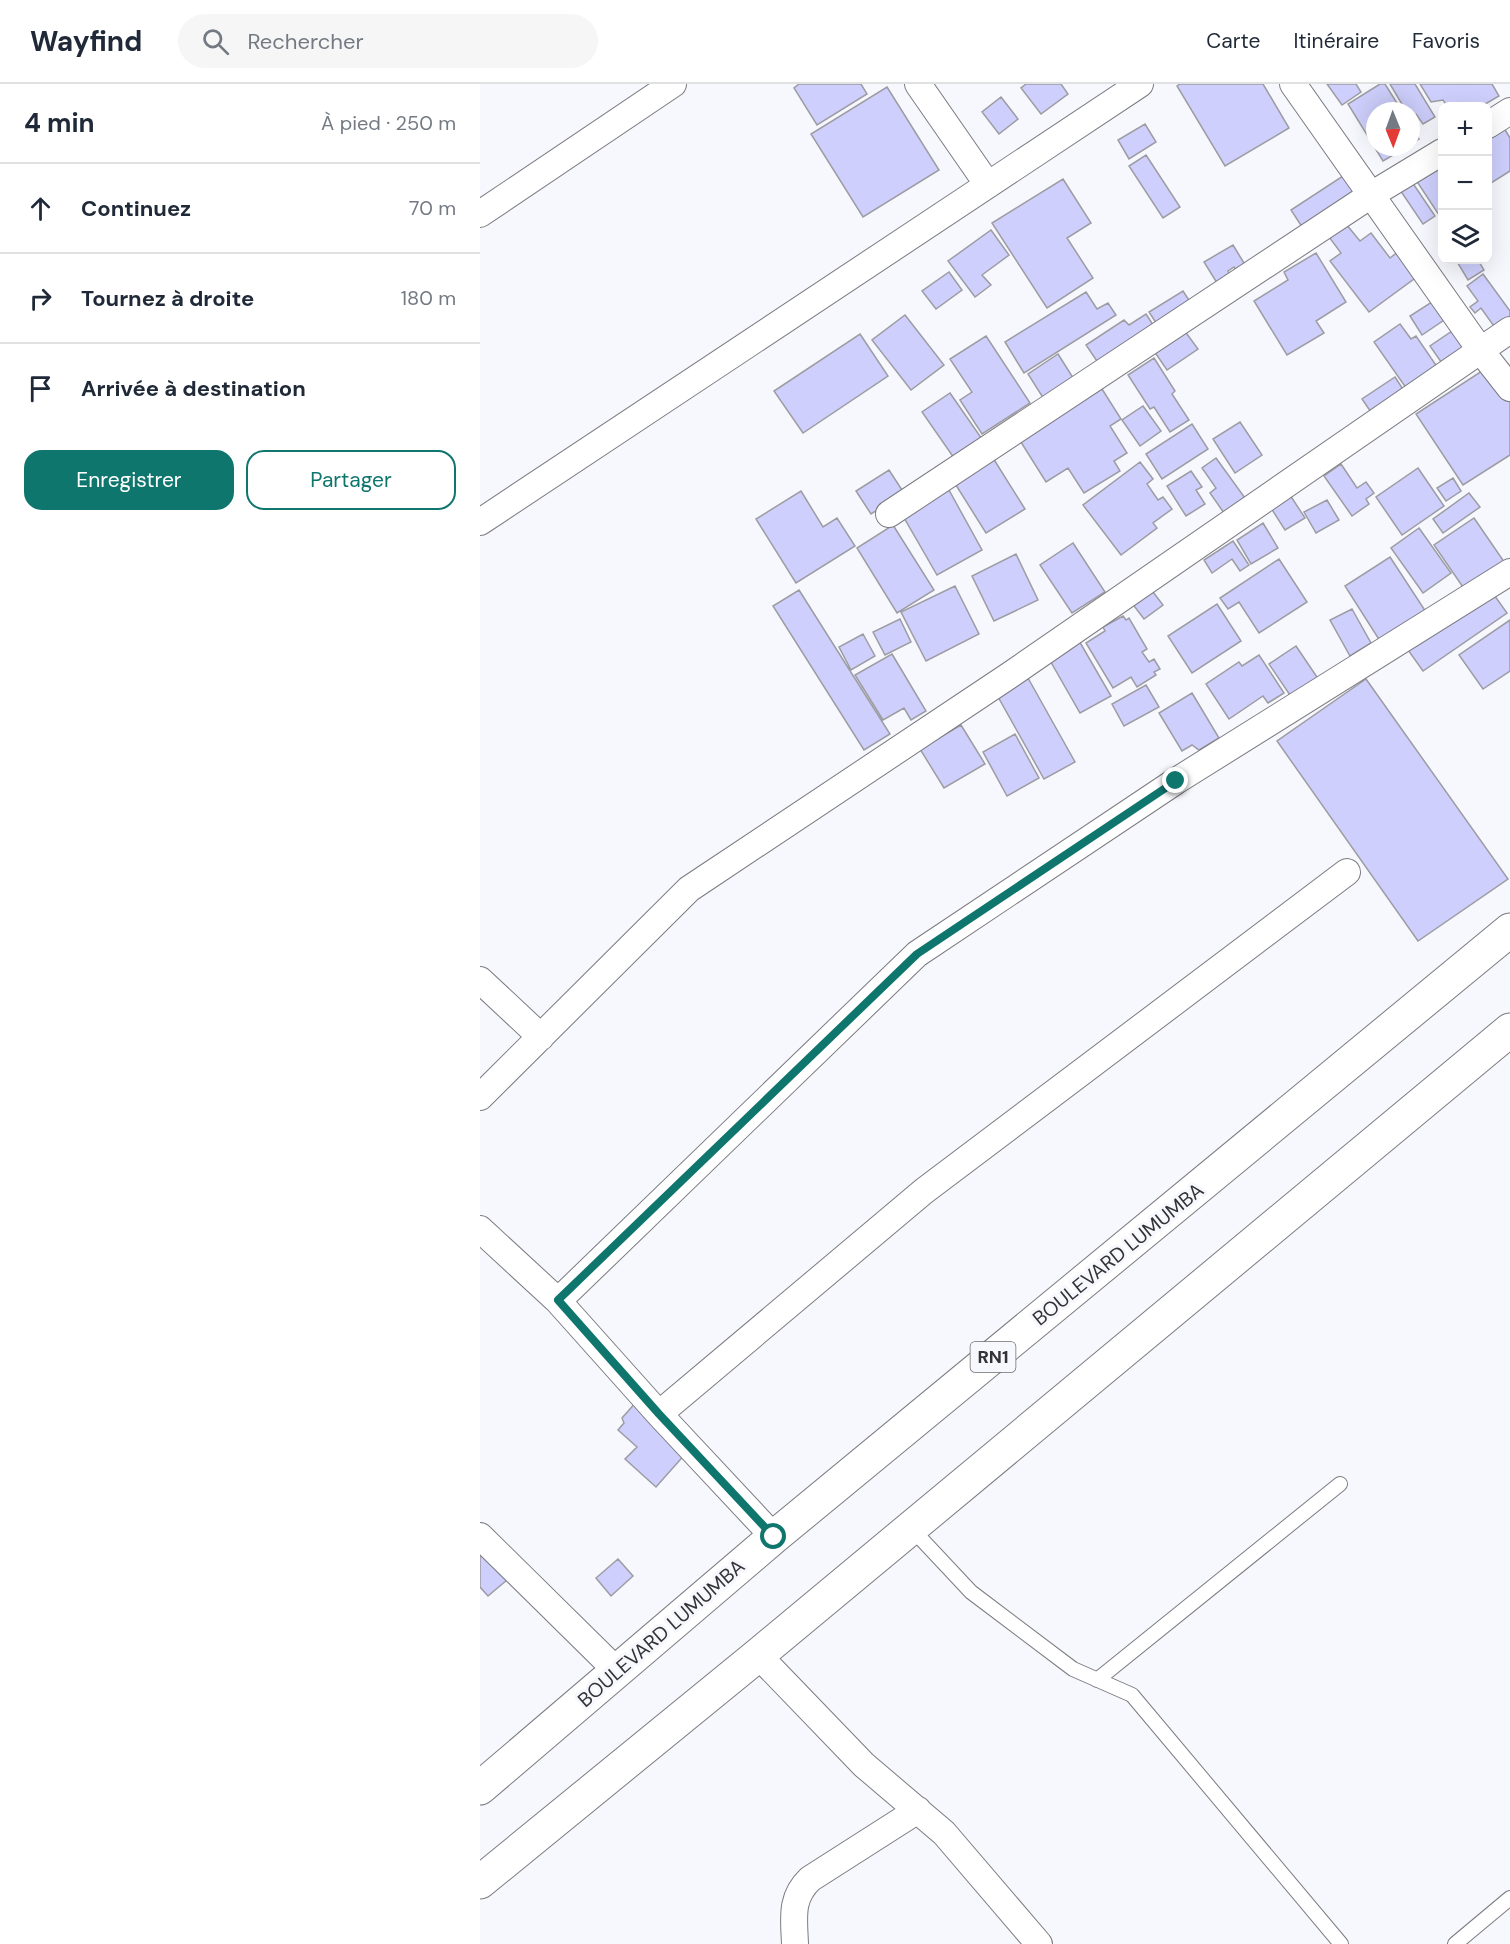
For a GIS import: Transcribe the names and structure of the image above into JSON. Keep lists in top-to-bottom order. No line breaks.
{"streets":{"highway":["BOULEVARD LUMUMBA","RN1"]},"north":"bottom","page":{"header":"Wayfind","search":"Rechercher","nav":["Carte","Itinéraire","Favoris"],"heading":["4 min","À pied · 250 m"],"map_buttons":["+","−"],"list":[["Continuez","70 m"],["Tournez à droite","180 m"],"Arrivée à destination"],"buttons":["Enregistrer","Partager"]}}
